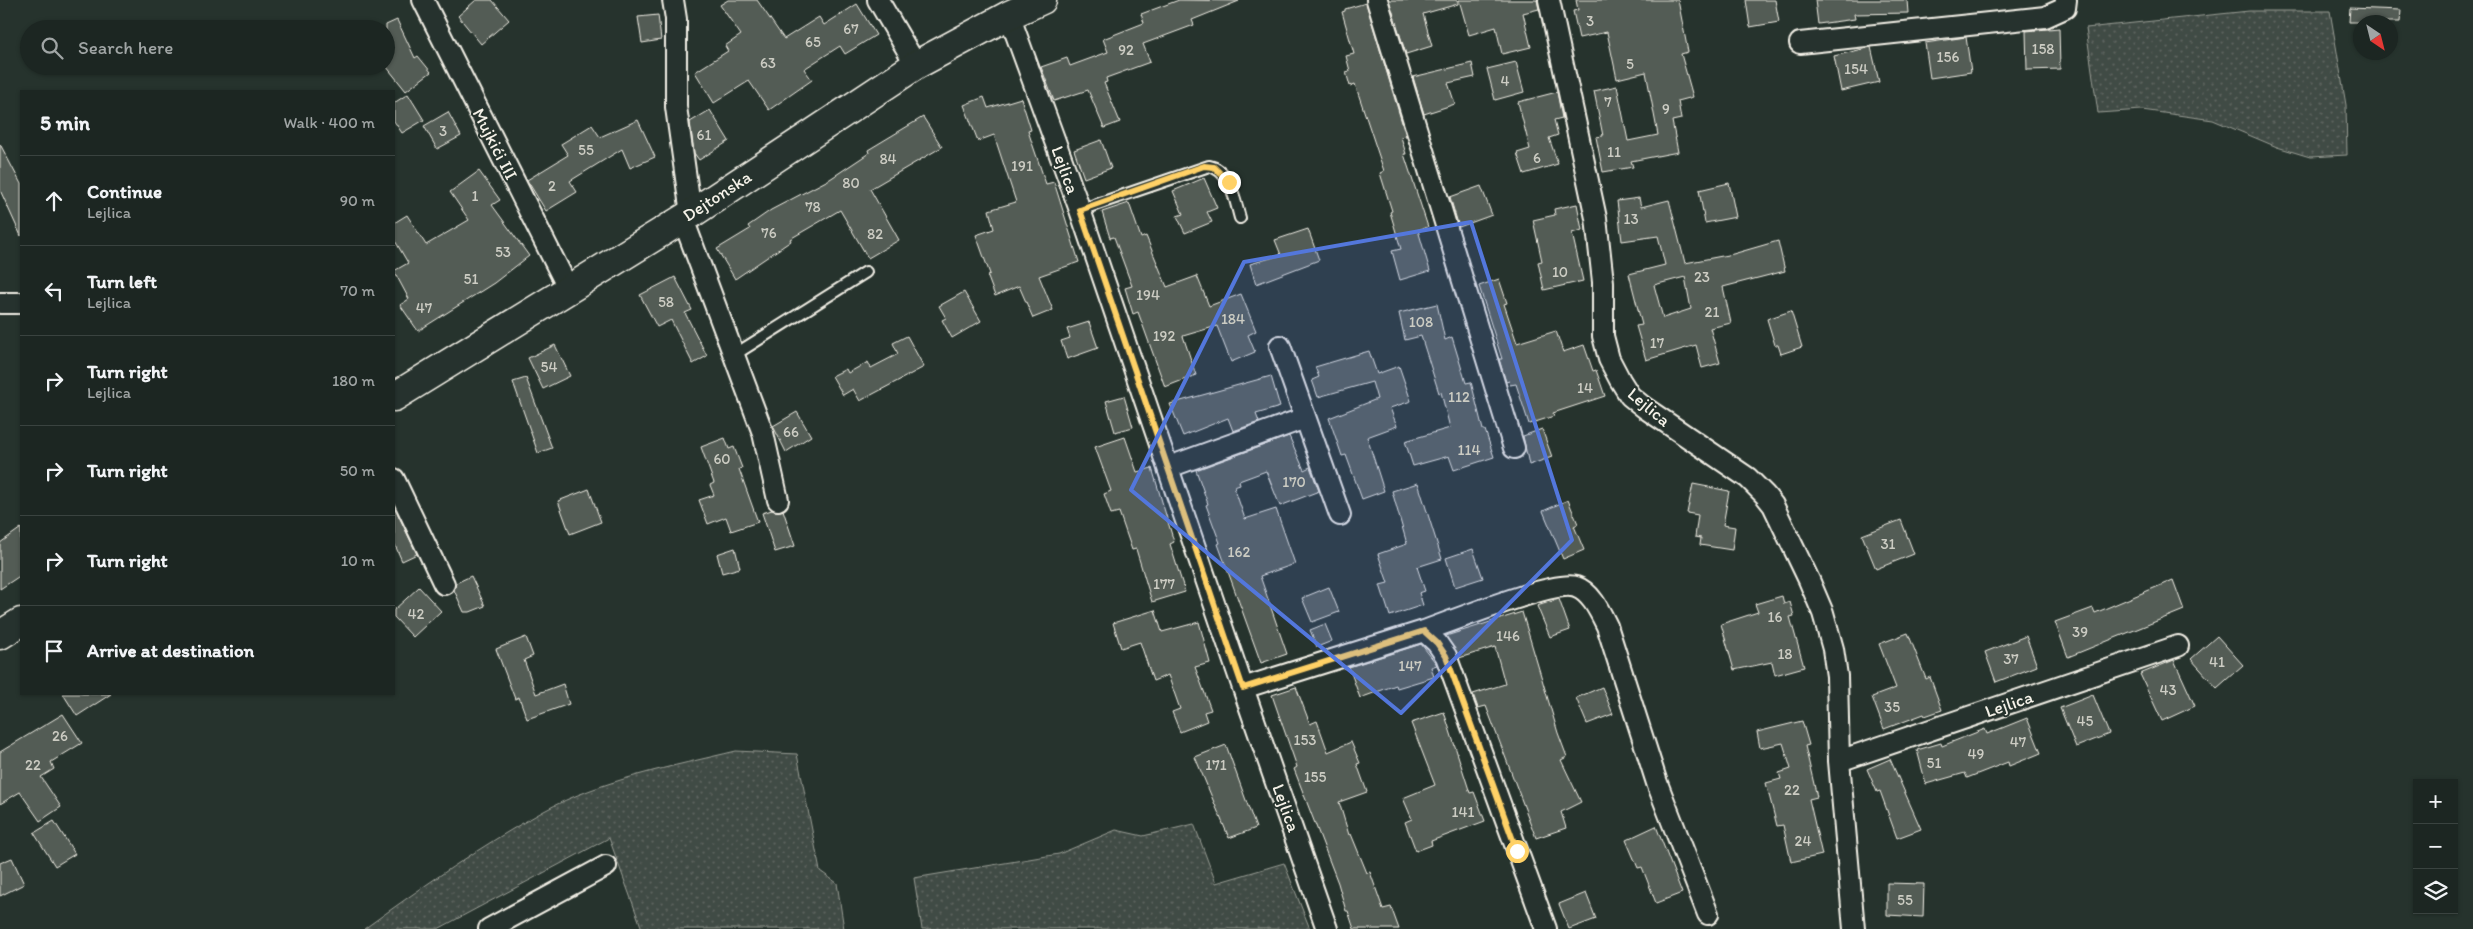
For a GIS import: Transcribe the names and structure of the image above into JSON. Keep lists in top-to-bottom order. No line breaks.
{"streets":{"main road":["Dejtonska"],"street":["Mujkići III","Lejlica"]},"crossings":[["Mujkići III","Dejtonska"],["Lejlica","Dejtonska"]],"house_numbers":["3","67","65","158","92","156","63","5","154","4","7","9","3","61","55","11","6","84","191","80","2","1","78","13","76","82","53","10","23","51","194","58","47","21","184","108","192","17","54","14","112","66","114","60","170","31","162","177","42","16","39","146","18","37","41","147","43","35","45","26","153","47","49","51","22","171","155","22","141","24","55"],"north":"bottom right","page":{"search":"Search here","heading":["5 min","Walk · 400 m"],"list":[["Continue","Lejlica","90 m"],["Turn left","Lejlica","70 m"],["Turn right","Lejlica","180 m"],["Turn right","50 m"],["Turn right","10 m"],"Arrive at destination"],"map_buttons":["+","−"]}}
